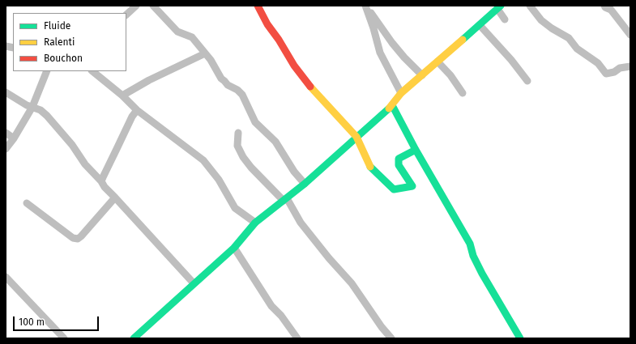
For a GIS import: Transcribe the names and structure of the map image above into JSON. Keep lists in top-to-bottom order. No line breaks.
{"legend":["Fluide","Ralenti","Bouchon"],"scale_bar":"100 m"}
